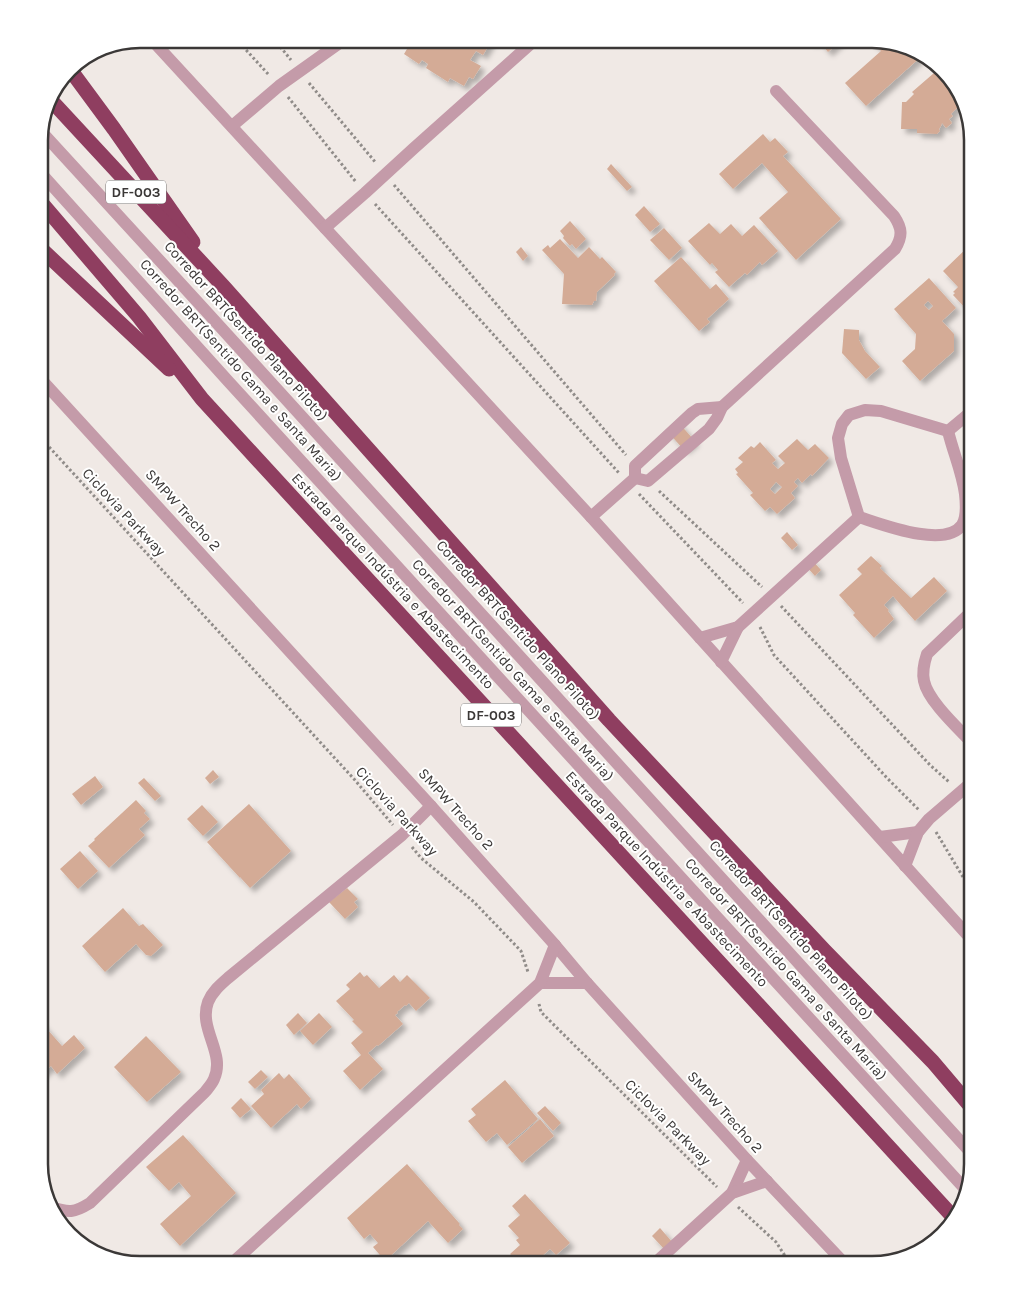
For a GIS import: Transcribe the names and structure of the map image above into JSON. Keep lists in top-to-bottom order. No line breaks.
{"streets":{"highway":["DF-003","Estrada Parque Indústria e Abastecimento"],"street":["Corredor BRT(Sentido Plano Piloto)","Corredor BRT(Sentido Gama e Santa Maria)","SMPW Trecho 2"],"path":["Ciclovia Parkway"]}}
